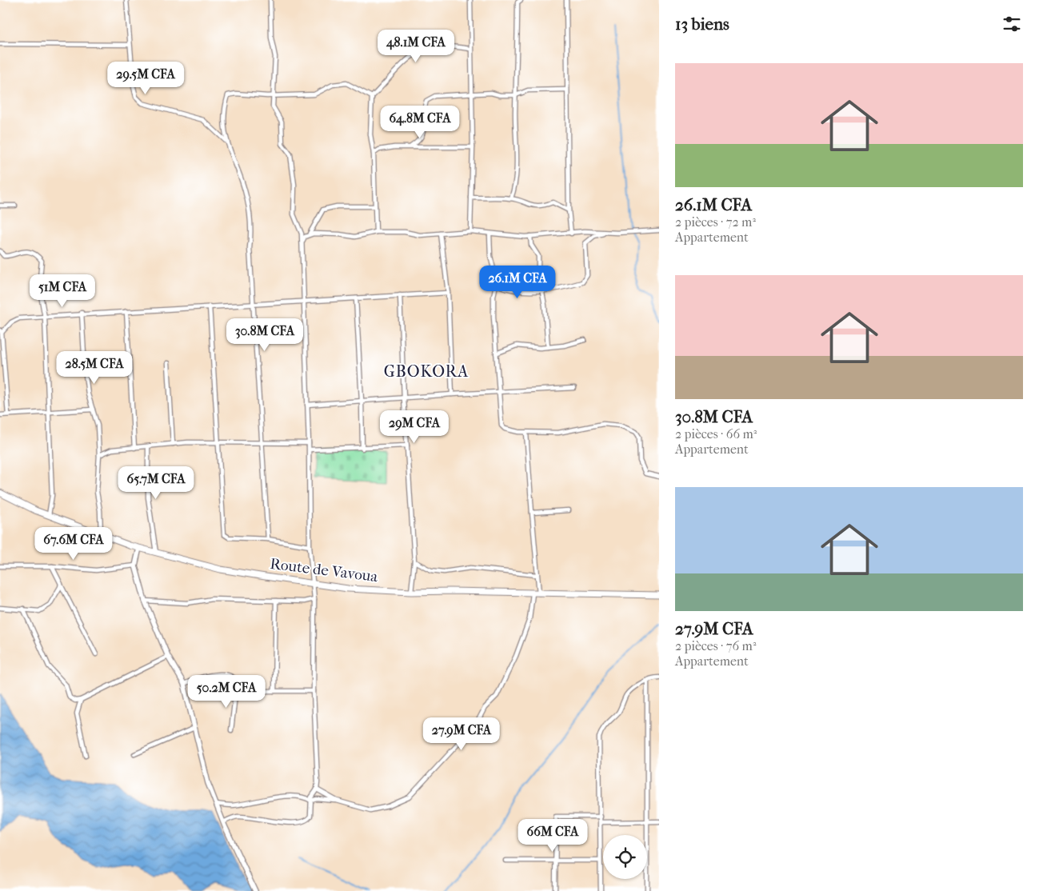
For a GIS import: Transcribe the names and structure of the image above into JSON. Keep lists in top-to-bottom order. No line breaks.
{"streets":{"main road":["Route de Vavoua"]},"districts":["GBOKORA"],"page":{"heading":"13 biens","price":["48.1M CFA","29.5M CFA","64.8M CFA","26.1M CFA","51M CFA","30.8M CFA","28.5M CFA","29M CFA","65.7M CFA","67.6M CFA","50.2M CFA","27.9M CFA","66M CFA"],"list":[{"name":"26.1M CFA","note":"2 pièces · 72 m² · Appartement"},{"name":"30.8M CFA","note":"2 pièces · 66 m² · Appartement"},{"name":"27.9M CFA","note":"2 pièces · 76 m² · Appartement"}]}}
